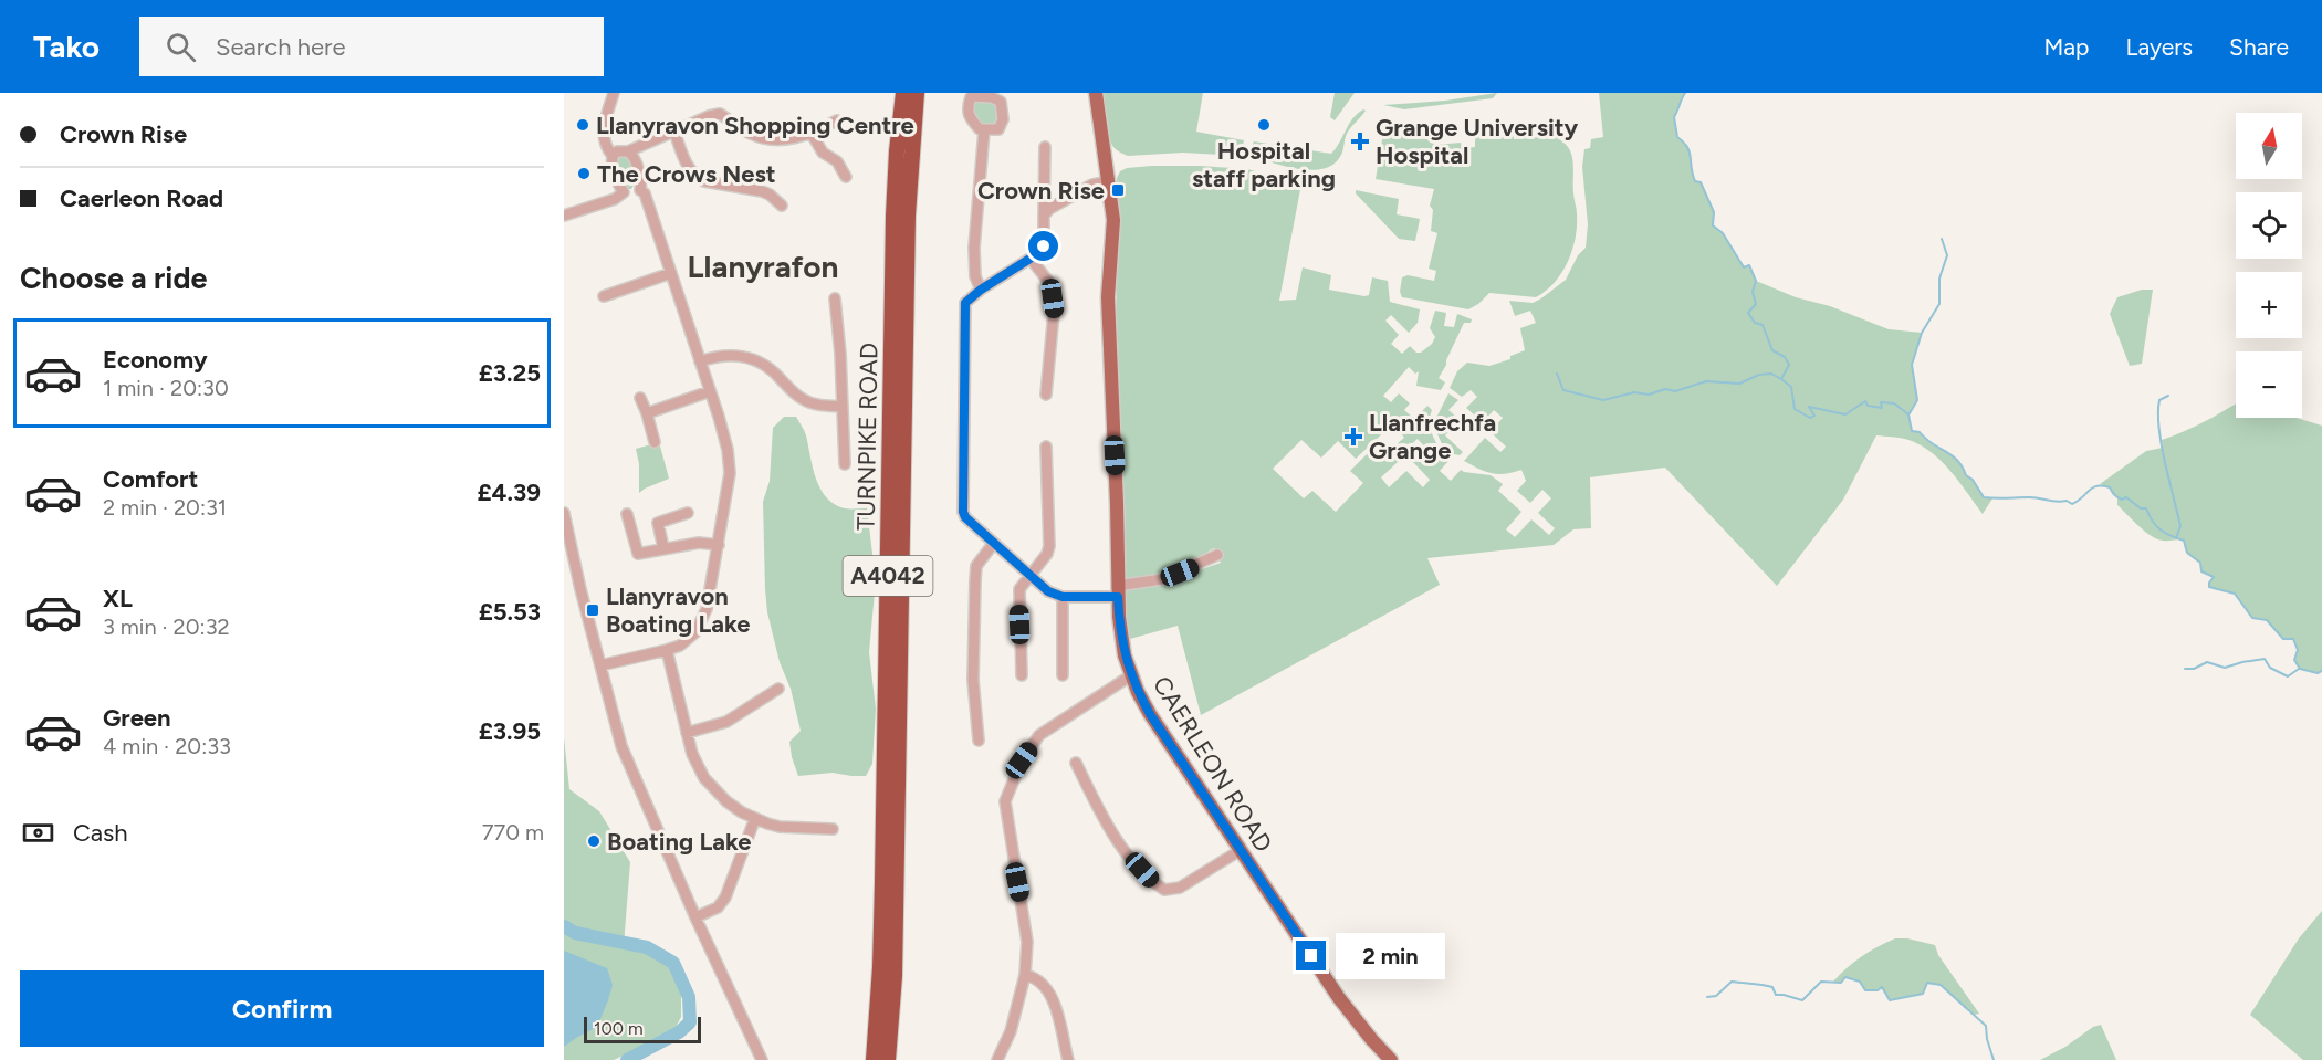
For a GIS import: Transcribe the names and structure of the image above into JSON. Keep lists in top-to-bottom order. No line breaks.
{"streets":{"highway":["TURNPIKE ROAD","A4042"],"main road":["CAERLEON ROAD"]},"districts":["Llanyrafon"],"places":{"other":["Llanyravon Shopping Centre","Hospital staff parking","The Crows Nest","Boating Lake"],"health":["Grange University Hospital","Llanfrechfa Grange"],"transit":["Crown Rise","Llanyravon Boating Lake"]},"scale_bar":"100 m","north":"top","page":{"header":"Tako","search":"Search here","nav":["Map","Layers","Share"],"banner":["Crown Rise","Caerleon Road"],"map_buttons":["+","−"],"heading":"Choose a ride","list":[{"name":"Economy","note":"1 min · 20:30","value":"£3.25"},{"name":"Comfort","note":"2 min · 20:31","value":"£4.39"},{"name":"XL","note":"3 min · 20:32","value":"£5.53"},{"name":"Green","note":"4 min · 20:33","value":"£3.95"}],"pay":["Cash","770 m"],"bubble":"2 min","buttons":"Confirm","scale":"100 m"}}
